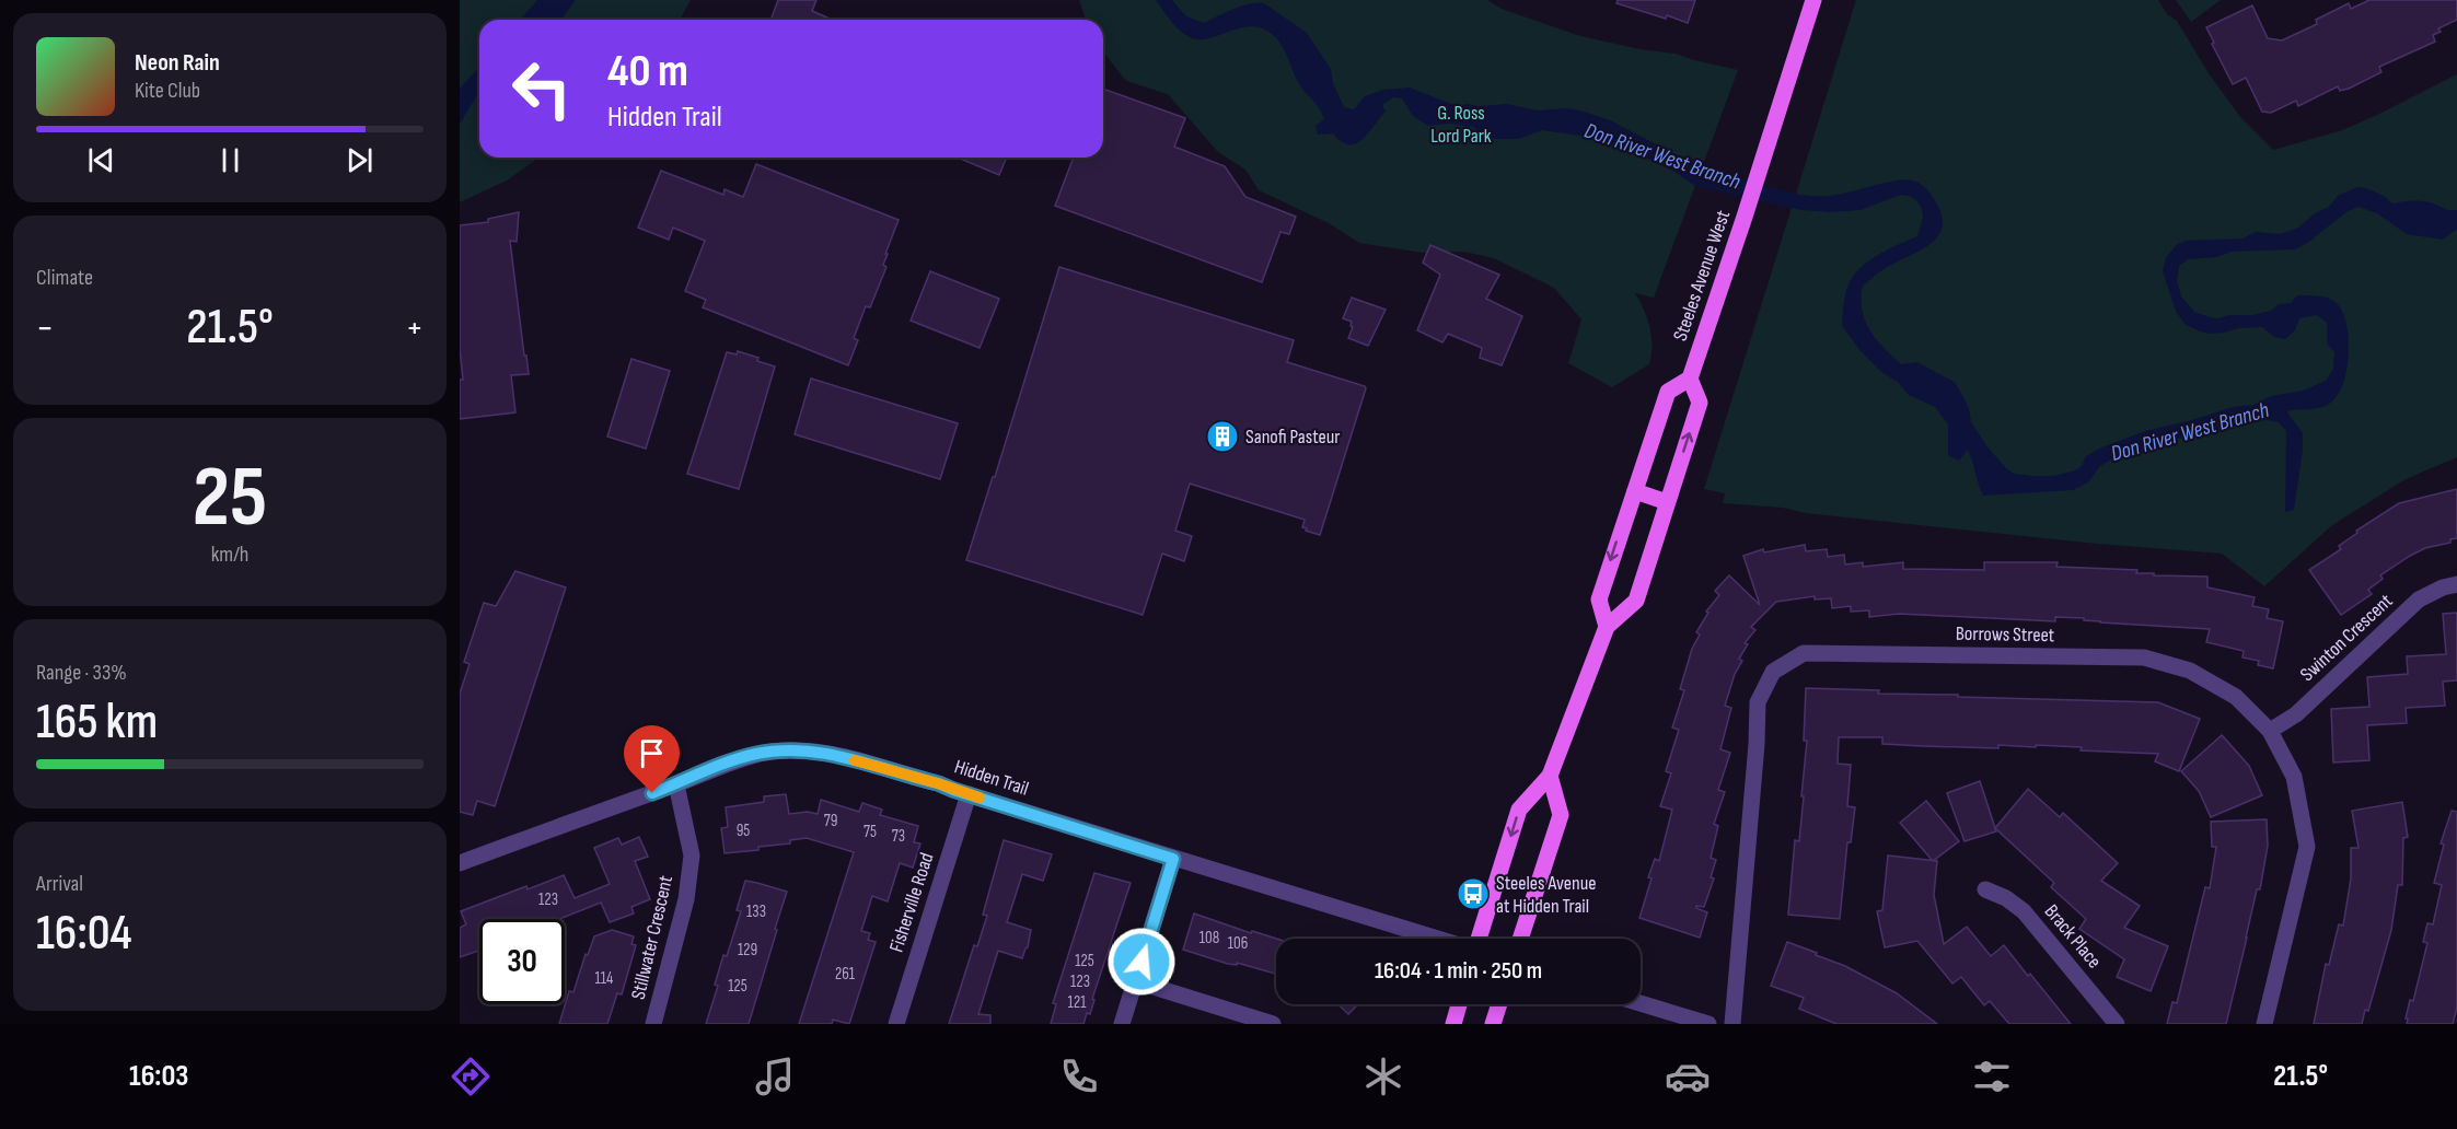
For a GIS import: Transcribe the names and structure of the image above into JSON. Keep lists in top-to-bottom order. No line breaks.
{"streets":{"main road":["Steeles Avenue West"],"street":["Borrows Street","Swinton Crescent","Hidden Trail","Fisherville Road","Brack Place","Stillwater Crescent"]},"crossings":[["Borrows Street","Swinton Crescent"],["Hidden Trail","Fisherville Road"],["Hidden Trail","Stillwater Crescent"]],"water":["Don River West Branch"],"parks":["G. Ross Lord Park"],"places":{"building":["Sanofi Pasteur"],"bus stop":["Steeles Avenue at Hidden Trail"]},"house_numbers":["79","95","75","73","123","133","108","106","129","125","261","114","123","125","121"],"page":{"turn":["40 m","Hidden Trail"],"song":["Neon Rain","Kite Club"],"tile":["Climate",["25","km/h"],["Range · 33%","165 km"],["Arrival","16:04"]],"heat":["−","21.5°","+"],"limit":"30","trip":"16:04 · 1 min · 250 m","tabs":["16:03","21.5°"]}}
